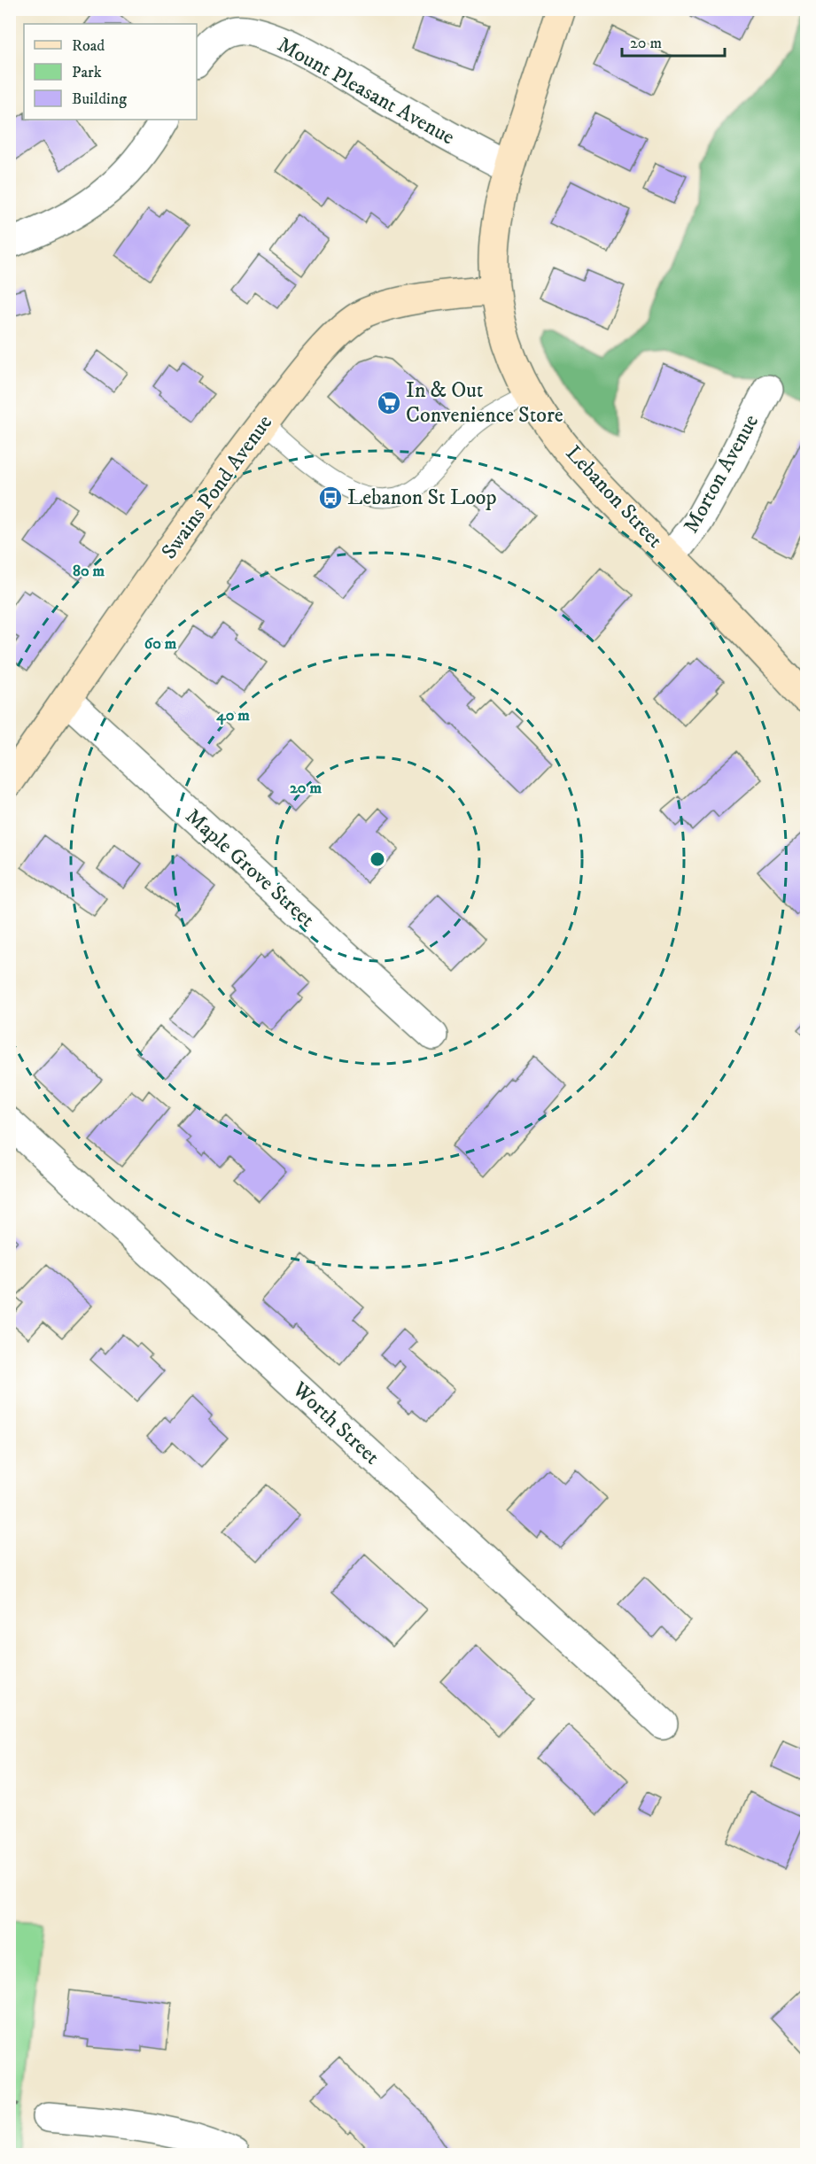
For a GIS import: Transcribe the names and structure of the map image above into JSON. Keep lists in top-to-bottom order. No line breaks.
{"streets":{"main road":["Swains Pond Avenue","Lebanon Street"],"street":["Mount Pleasant Avenue","Morton Avenue","Maple Grove Street","Worth Street"]},"crossings":[["Mount Pleasant Avenue","Lebanon Street"],["Morton Avenue","Lebanon Street"],["Swains Pond Avenue","Lebanon Street"],["Swains Pond Avenue","Maple Grove Street"]],"places":{"supermarket":["In & Out Convenience Store"],"bus stop":["Lebanon St Loop"]},"legend":["Road","Park","Building"],"scale_bar":"20 m","rings":["80 m","60 m","40 m","20 m"]}
